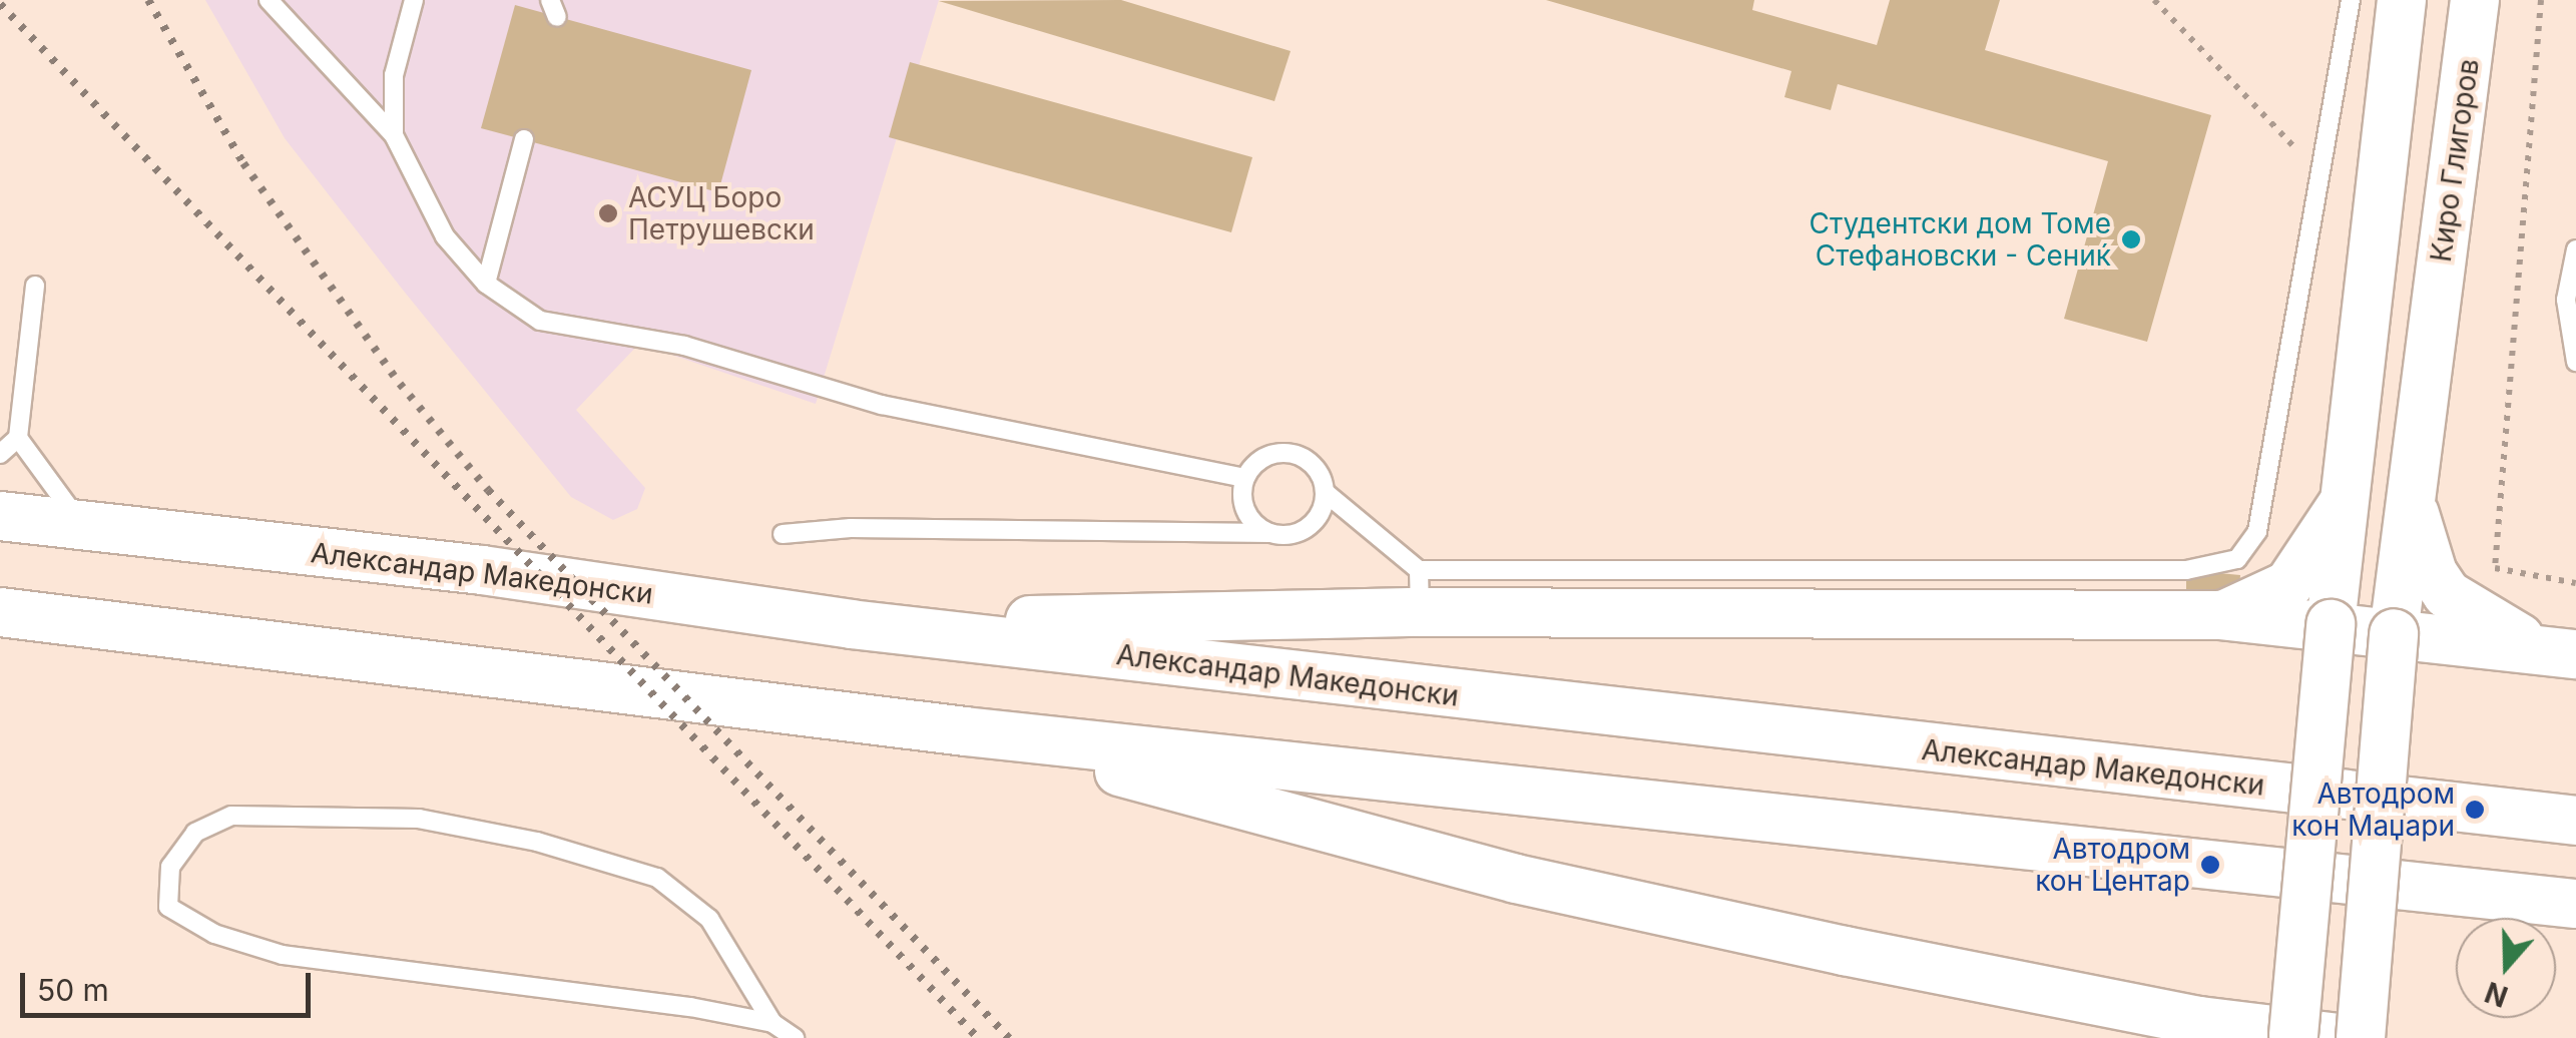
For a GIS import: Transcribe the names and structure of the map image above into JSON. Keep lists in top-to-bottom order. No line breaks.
{"streets":{"street":["Киро Глигоров","Александар Македонски"]},"places":["АСУЦ Боро Петрушевски","Студентски дом Томе Стефановски - Сениќ","Автодром кон Маџари","Автодром кон Центар"],"scale_bar":"50 m","north":"bottom"}
